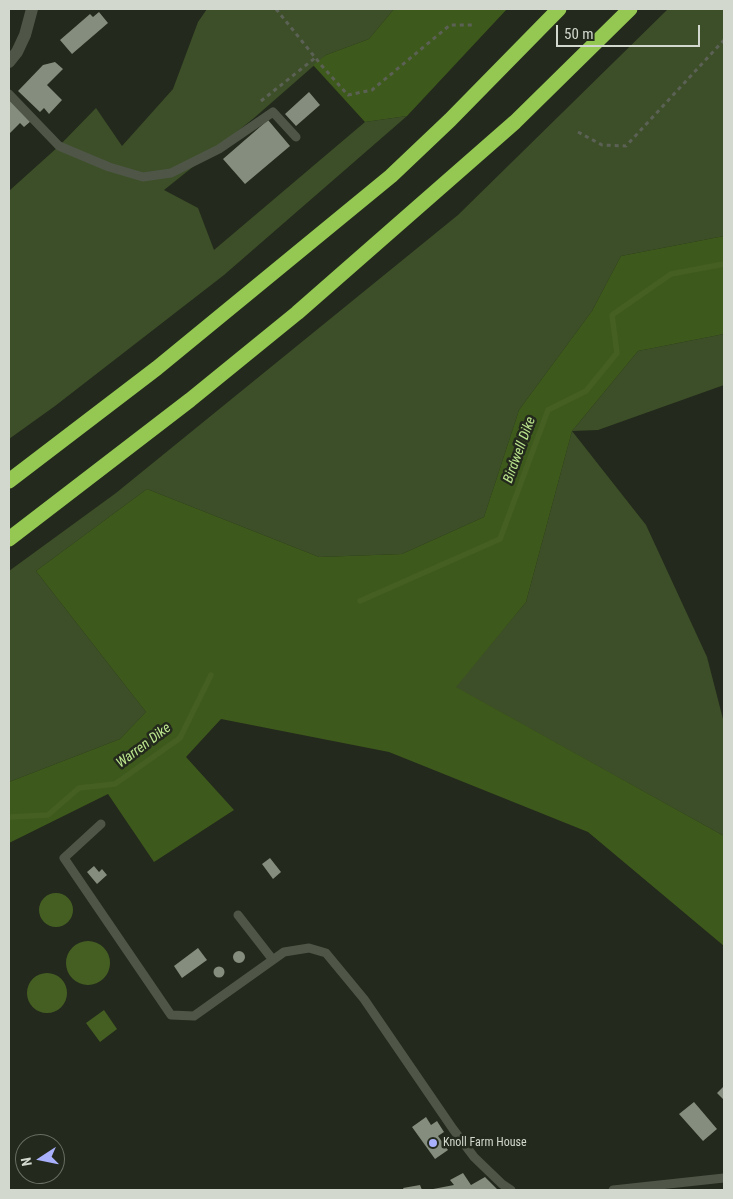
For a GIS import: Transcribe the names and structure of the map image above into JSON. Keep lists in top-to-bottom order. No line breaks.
{"water":["Birdwell Dike","Warren Dike"],"places":["Knoll Farm House"],"scale_bar":"50 m","north":"left"}
